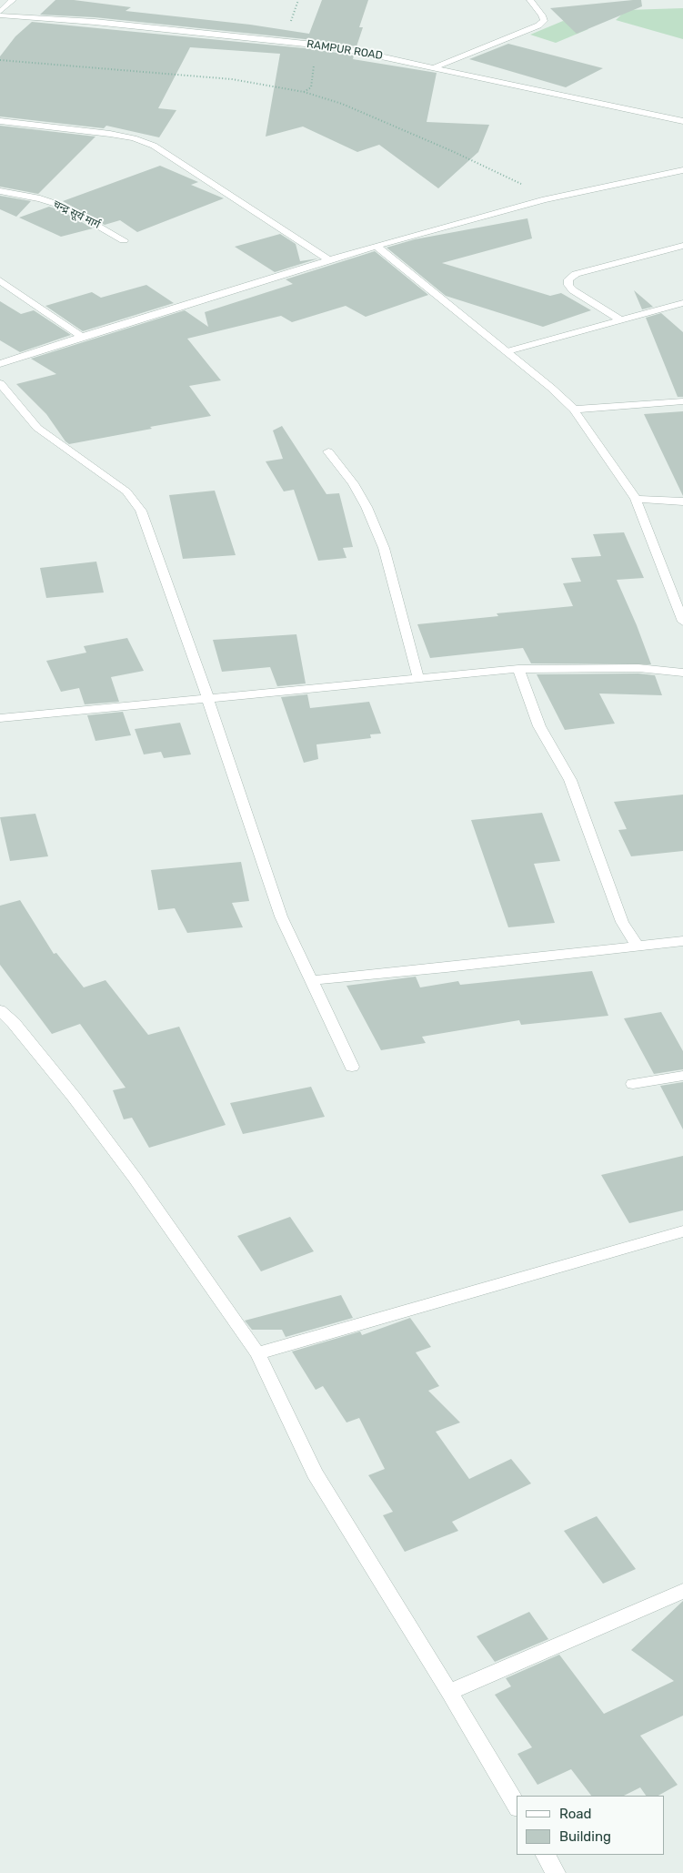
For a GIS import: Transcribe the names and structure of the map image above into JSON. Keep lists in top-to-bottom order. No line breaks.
{"streets":{"street":["RAMPUR ROAD","चन्द्र सूर्य मार्ग"]},"legend":["Road","Building"]}
